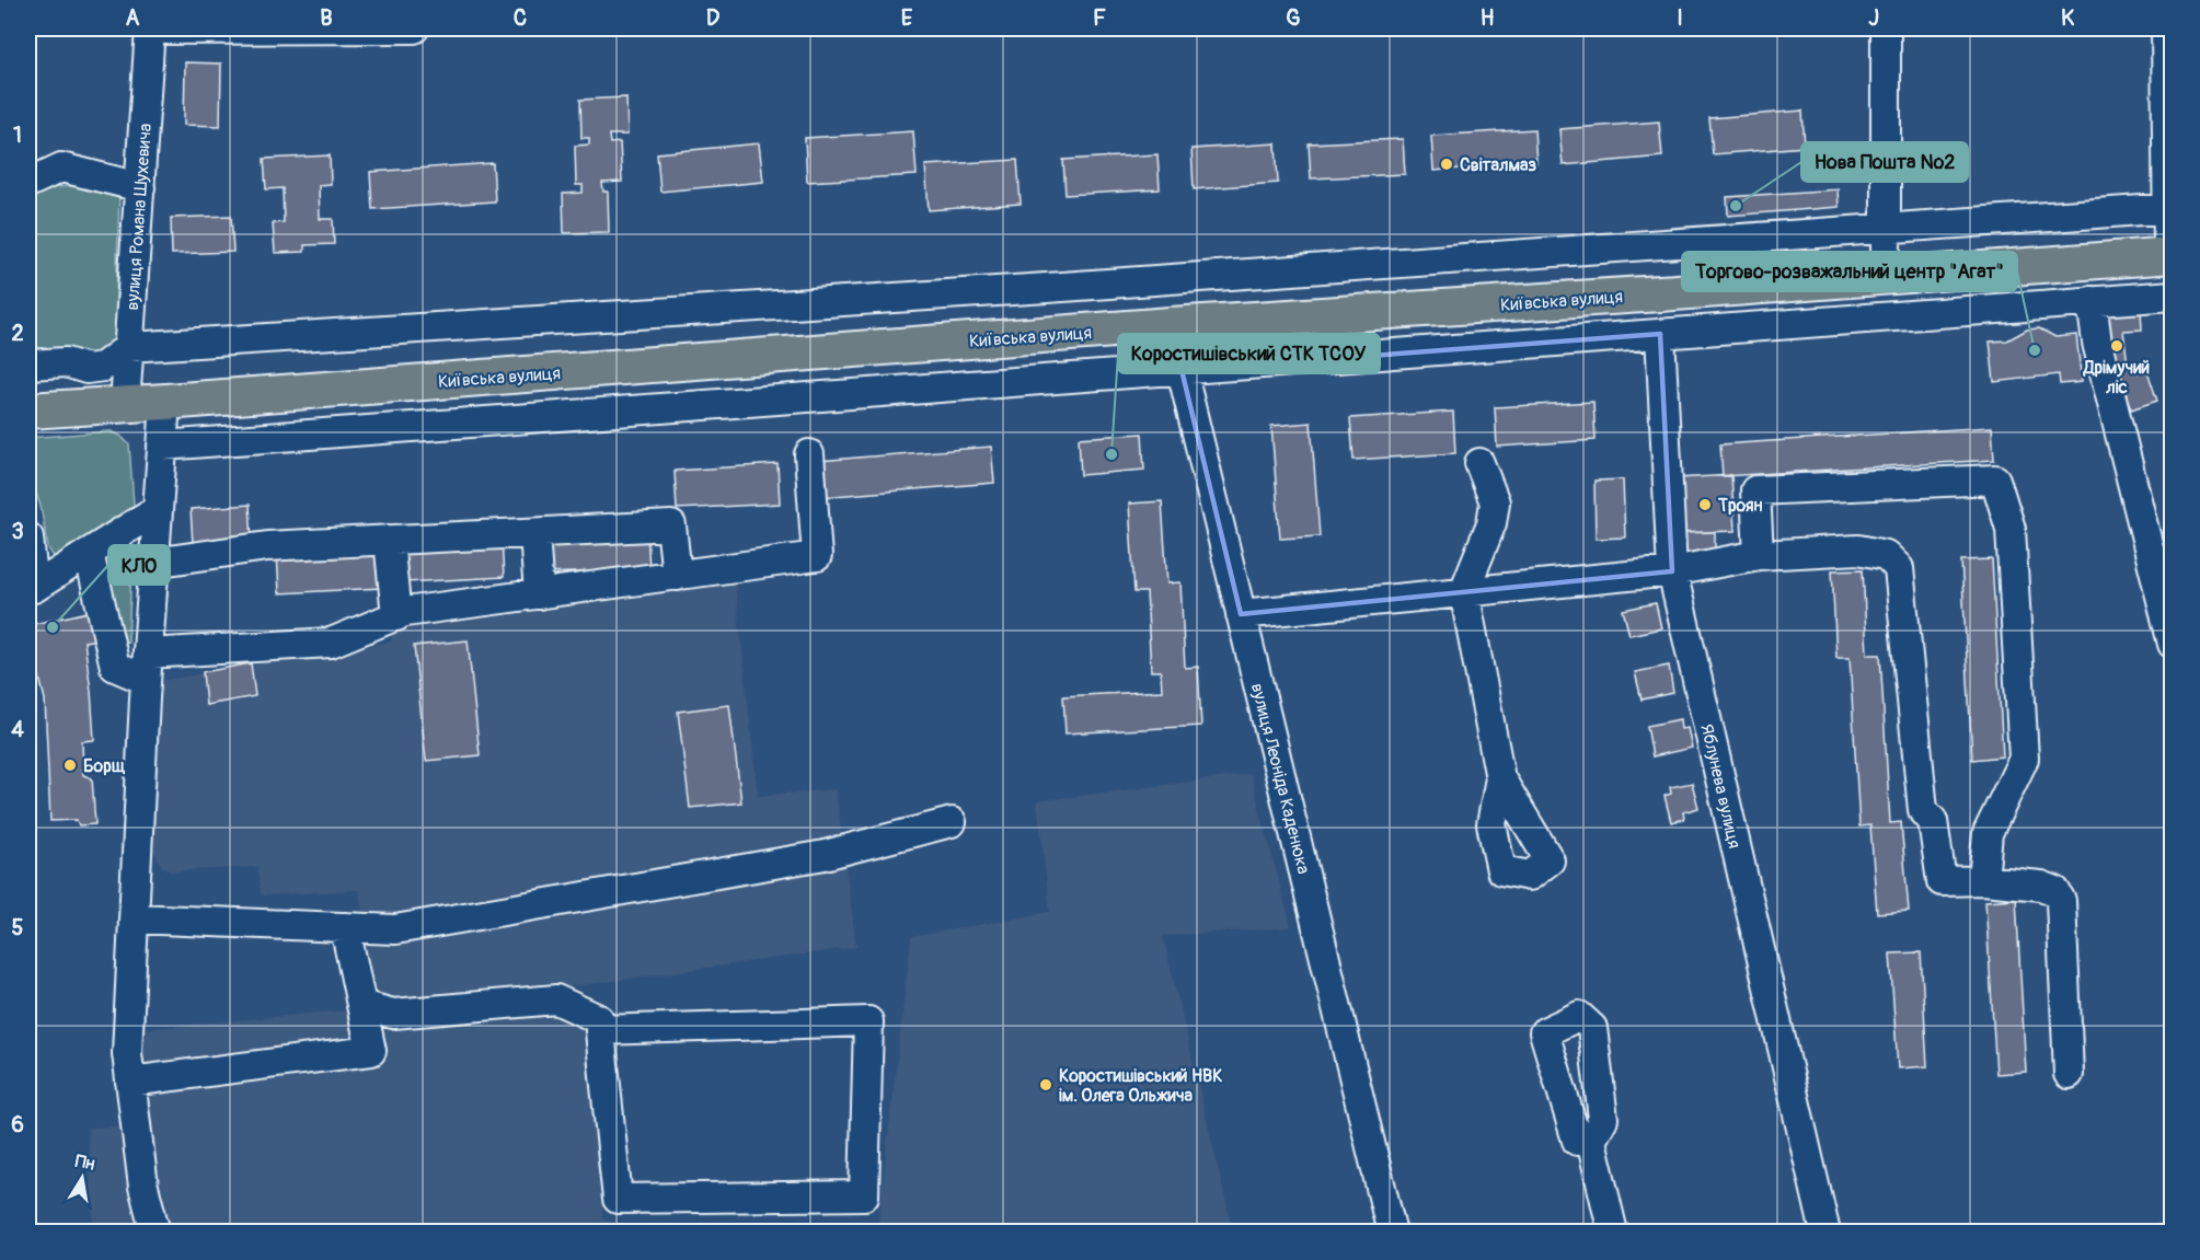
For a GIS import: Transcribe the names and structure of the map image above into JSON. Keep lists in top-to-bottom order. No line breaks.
{"streets":{"main road":["Київська вулиця"],"street":["вулиця Романа Шухевича","вулиця Леоніда Каденюка","Яблунева вулиця"]},"crossings":[["вулиця Романа Шухевича","Київська вулиця"],["Київська вулиця","вулиця Леоніда Каденюка"]],"places":["Світалмаз","Нова Пошта №2","Дрімучий ліс","Торгово-розважальний центр \"Агат\"","Коростишівський СТК ТСОУ","Троян","КЛО","Борщ","Коростишівський НВК ім. Олега Ольжича"],"north":"top","grid":{"columns":["A","B","C","D","E","F","G","H","I","J","K"],"rows":["1","2","3","4","5","6"]}}
